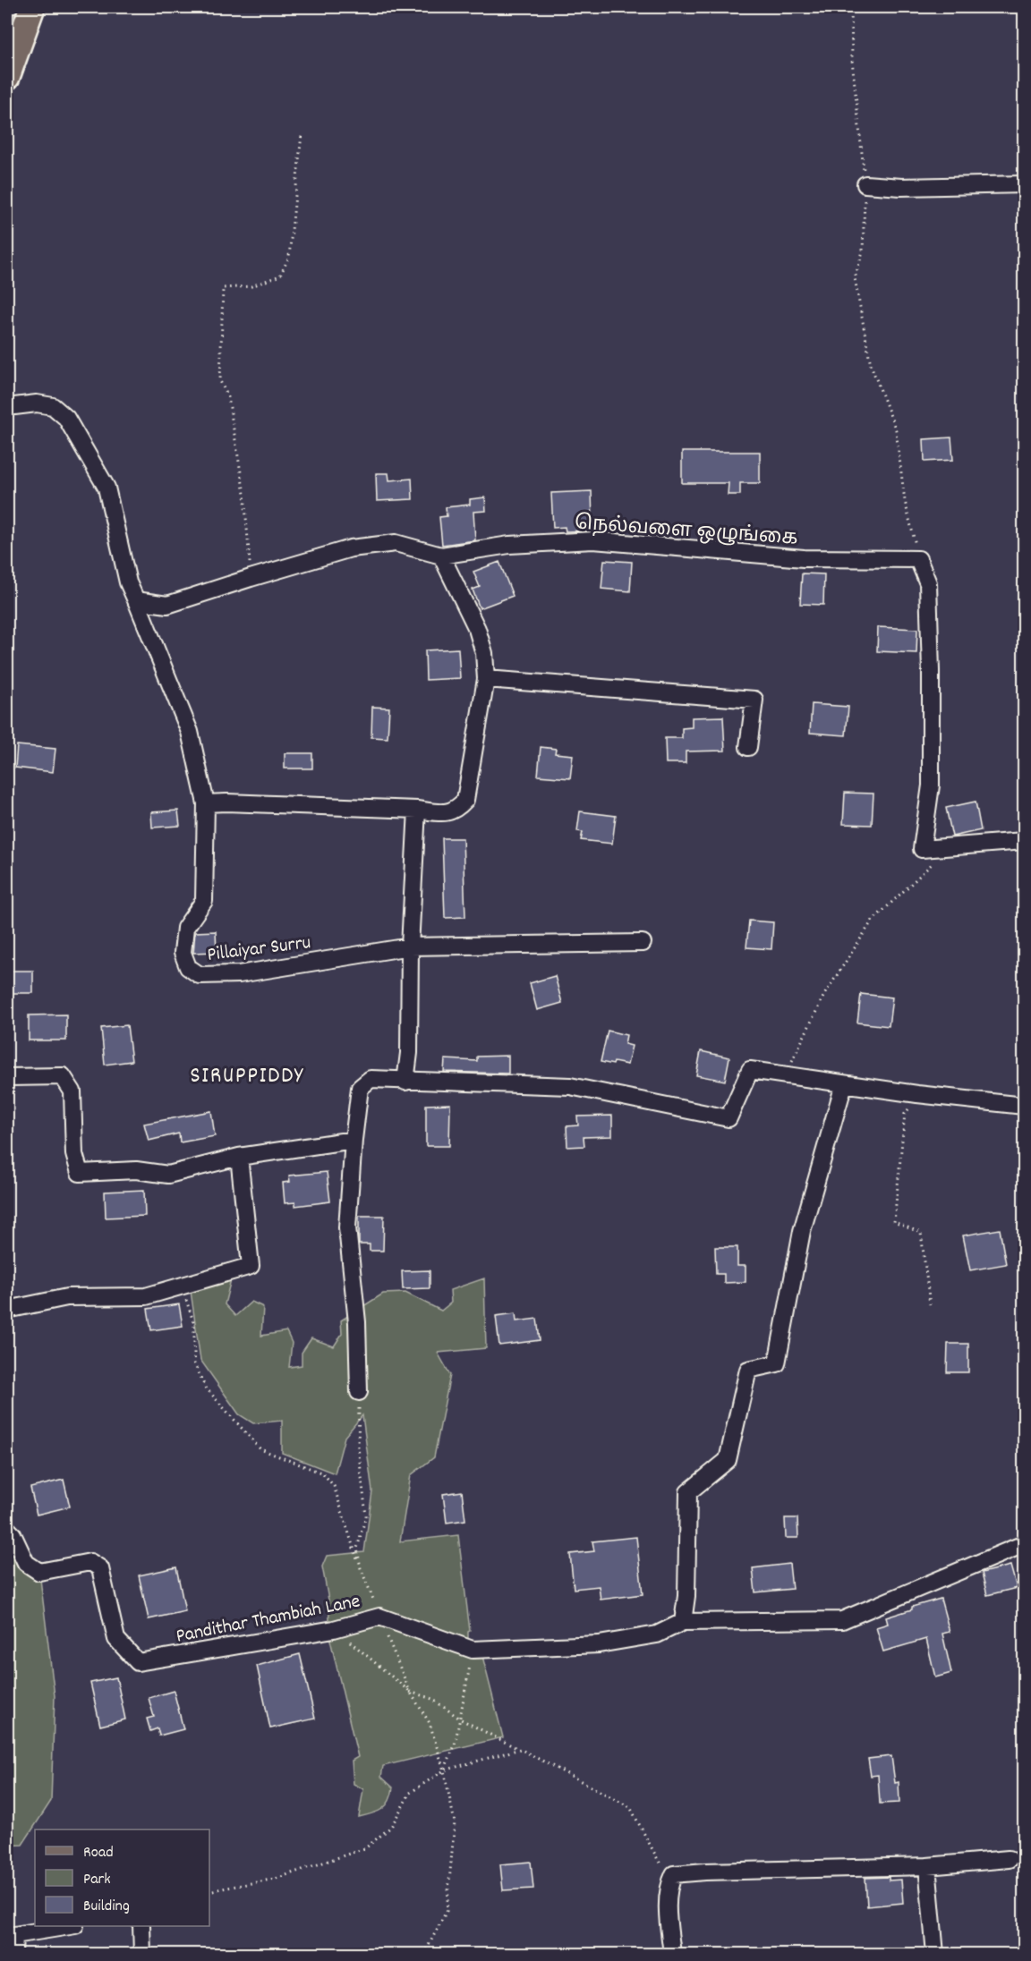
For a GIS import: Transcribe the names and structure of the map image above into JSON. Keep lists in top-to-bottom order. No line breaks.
{"streets":{"street":["நெல்வளை ஒழுங்கை","Pillaiyar Surru","Pandithar Thambiah Lane"]},"crossings":[["நெல்வளை ஒழுங்கை","Pillaiyar Surru"]],"districts":["SIRUPPIDDY"],"legend":["Road","Park","Building"]}
